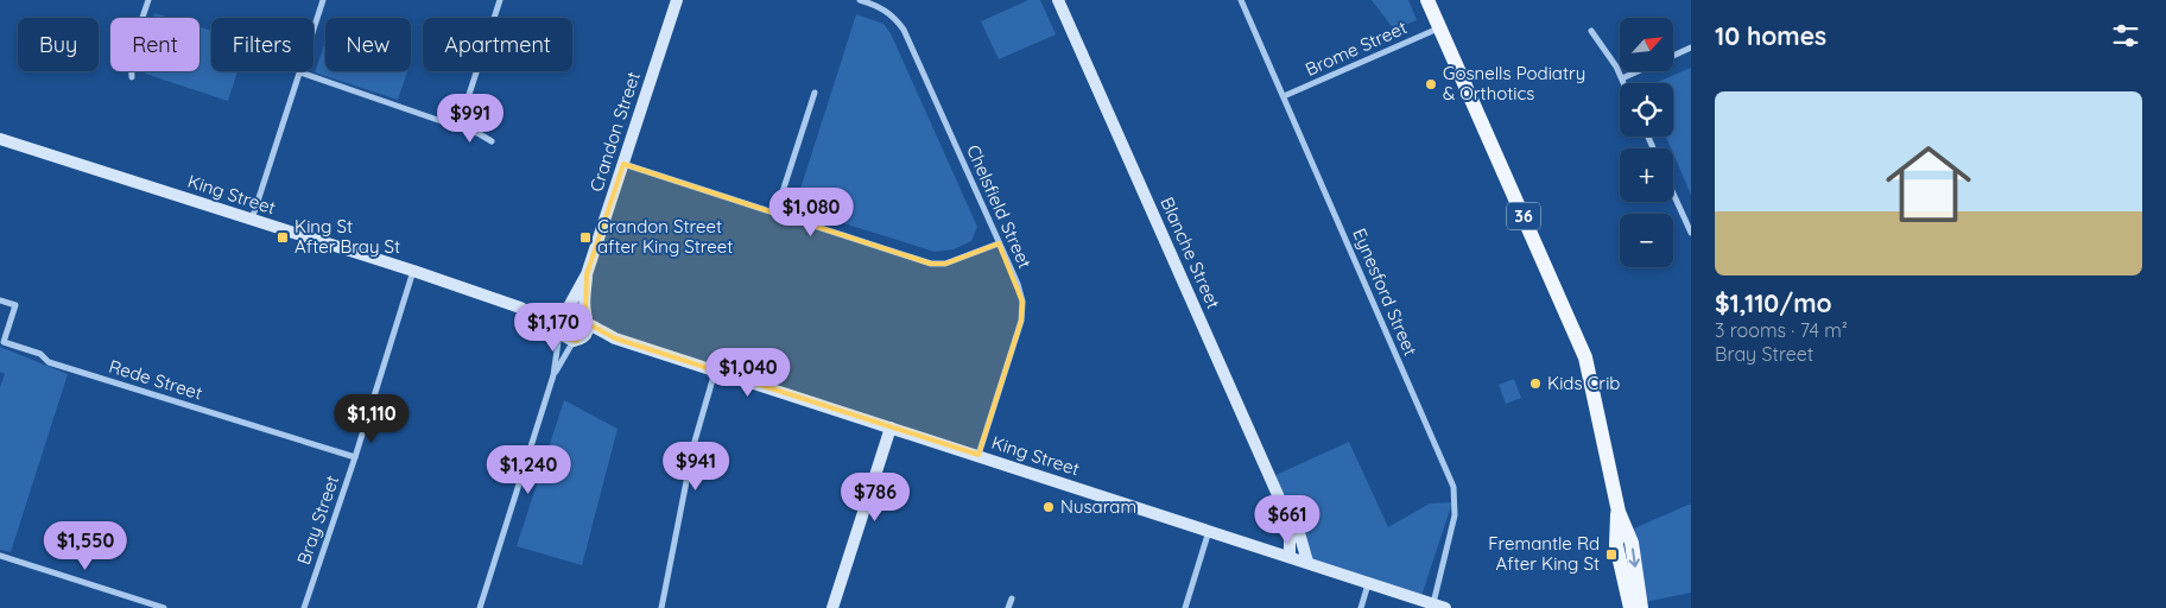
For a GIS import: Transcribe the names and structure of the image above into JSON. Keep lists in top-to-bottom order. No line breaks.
{"streets":{"main road":["Crandon Street","King Street","36","Blanche Street"],"street":["Brome Street","Chelsfield Street","Eynesford Street","Rede Street","Bray Street"]},"crossings":[["Brome Street","36"],["Brome Street","Eynesford Street"],["Crandon Street","King Street"],["King Street","Chelsfield Street"],["King Street","Blanche Street"],["King Street","Eynesford Street"],["King Street","Bray Street"],["Rede Street","Bray Street"]],"places":{"other":["Gosnells Podiatry & Orthotics","Kids Crib","Nusaram"],"transit":["King St After Bray St","Crandon Street after King Street","Fremantle Rd After King St"]},"north":"top right","page":{"heading":"10 homes","map_buttons":["+","−"],"chip":["Buy","Rent","Filters","New","Apartment"],"list":[{"name":"$1,110/mo","note":"3 rooms · 74 m² · Bray Street"}],"price":["$991","$1,080","$1,170","$1,040","$1,110","$941","$1,240","$786","$661","$1,550"]}}
